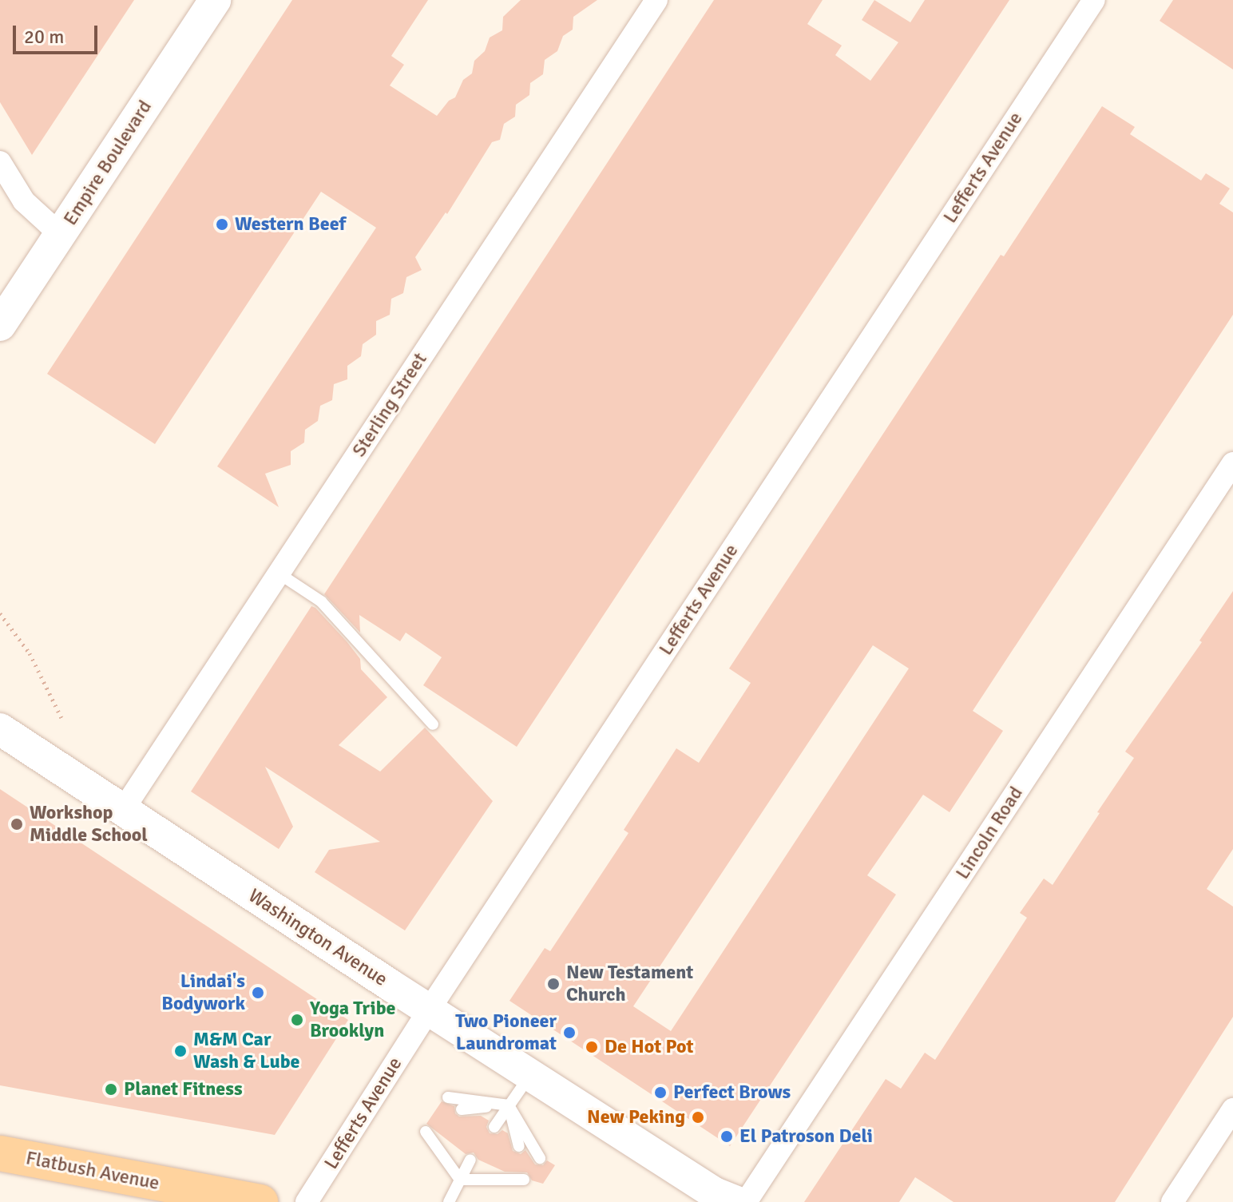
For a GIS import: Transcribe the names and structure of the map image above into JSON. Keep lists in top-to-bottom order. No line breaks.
{"streets":{"main road":["Empire Boulevard","Washington Avenue","Flatbush Avenue"],"street":["Lefferts Avenue","Sterling Street","Lincoln Road"]},"crossings":[["Lefferts Avenue","Washington Avenue"],["Sterling Street","Washington Avenue"]],"places":["Western Beef","Workshop Middle School","New Testament Church","Lindai's Bodywork","Yoga Tribe Brooklyn","Two Pioneer Laundromat","De Hot Pot","M&M Car Wash & Lube","Planet Fitness","Perfect Brows","New Peking","El Patroson Deli"],"scale_bar":"20 m"}
